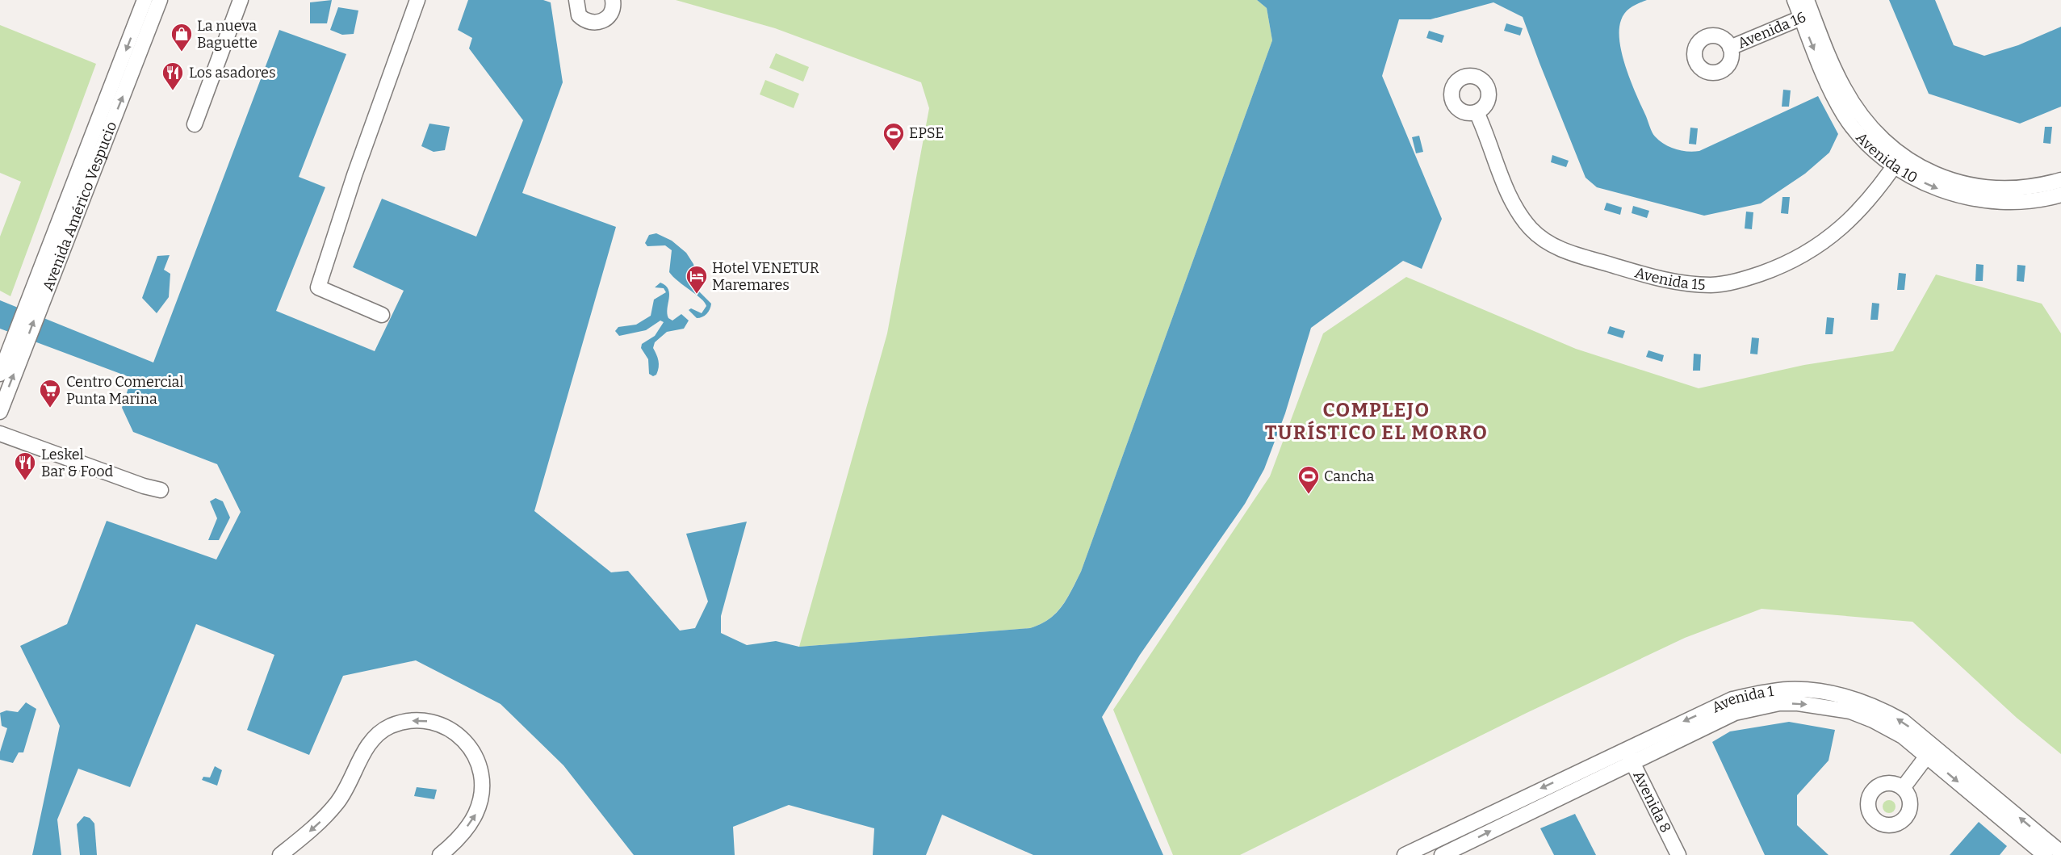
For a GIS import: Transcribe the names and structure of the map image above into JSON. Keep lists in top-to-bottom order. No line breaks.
{"streets":{"street":["Avenida 16","Avenida 10","Avenida Américo Vespucio","Avenida 15","Avenida 1","Avenida 8"]},"crossings":[["Avenida 16","Avenida 10"],["Avenida 10","Avenida 15"],["Avenida 1","Avenida 8"]],"districts":["COMPLEJO TURÍSTICO EL MORRO"],"places":{"shop":["La nueva Baguette"],"restaurant":["Los asadores","Leskel Bar & Food"],"sports":["EPSE","Cancha"],"hotel":["Hotel VENETUR Maremares"],"supermarket":["Centro Comercial Punta Marina"]}}
